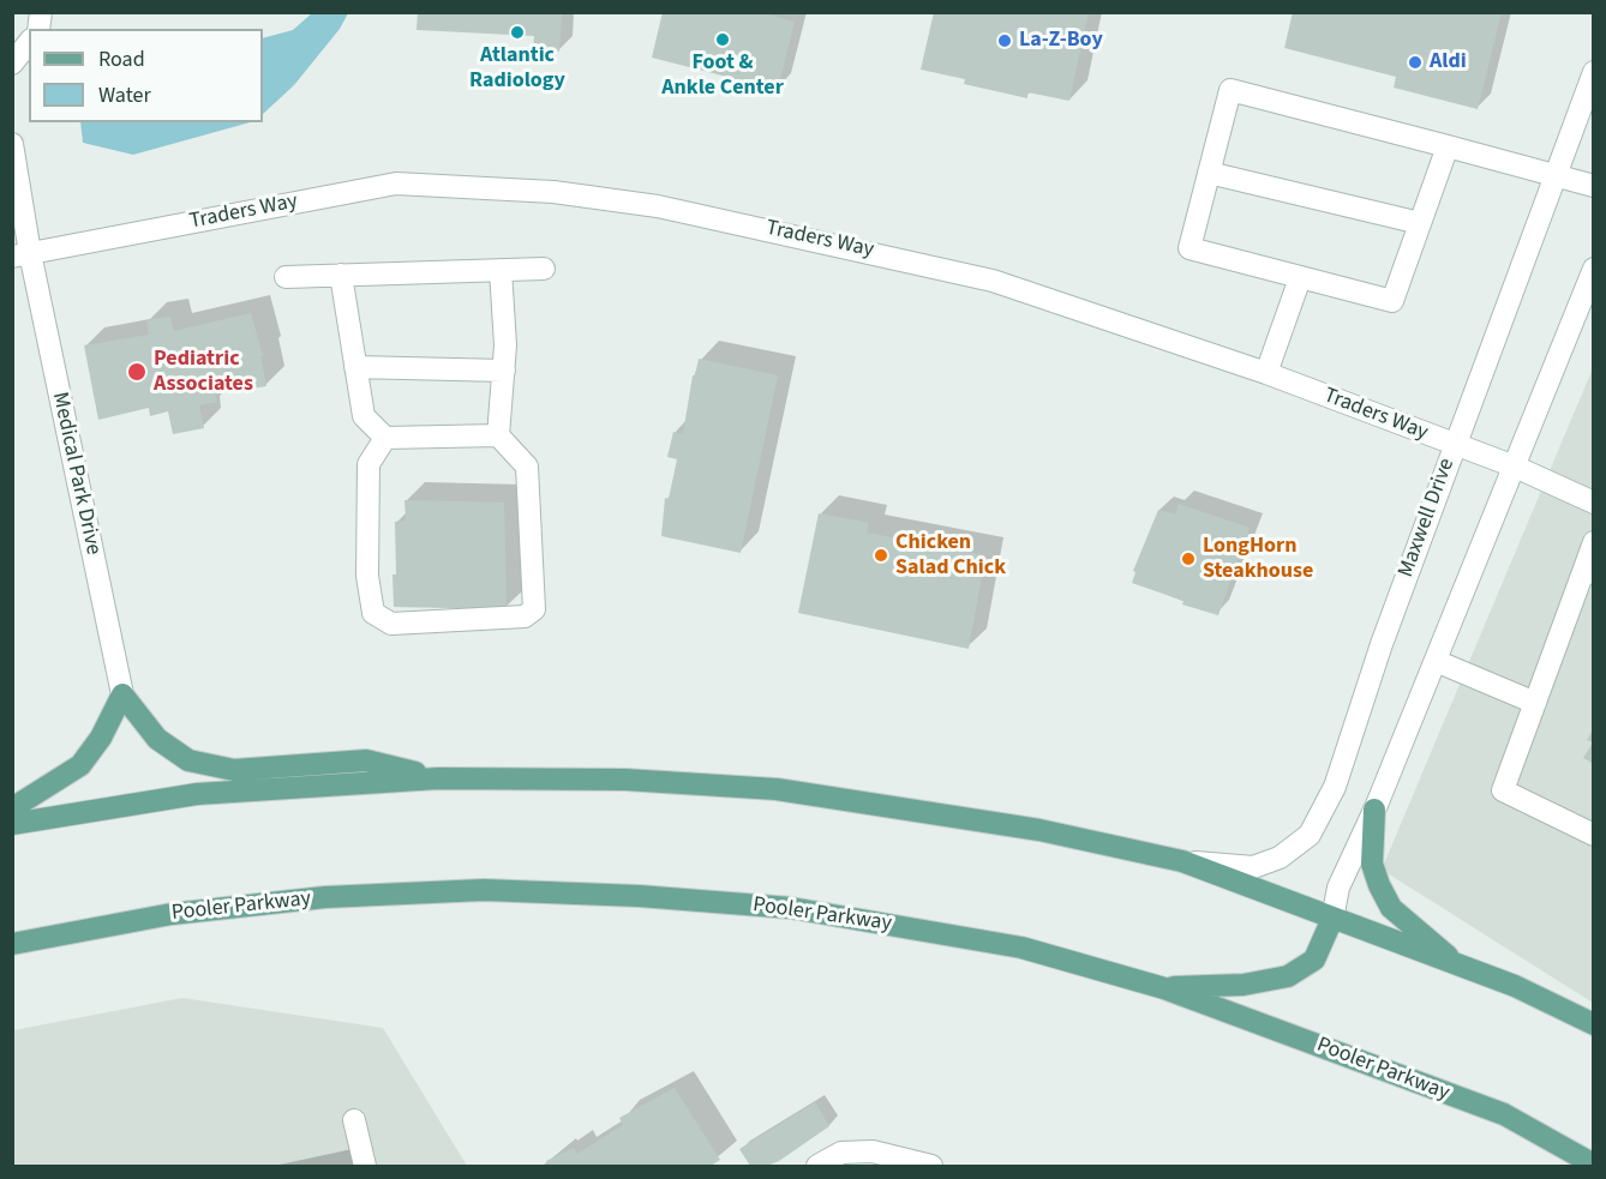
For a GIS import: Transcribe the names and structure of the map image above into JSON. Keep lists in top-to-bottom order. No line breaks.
{"streets":{"main road":["Pooler Parkway"],"street":["Traders Way","Medical Park Drive","Maxwell Drive"]},"crossings":[["Traders Way","Medical Park Drive"],["Traders Way","Maxwell Drive"]],"places":["Atlantic Radiology","Foot & Ankle Center","La-Z-Boy","Aldi","Pediatric Associates","Chicken Salad Chick","LongHorn Steakhouse"],"legend":["Road","Water"]}
